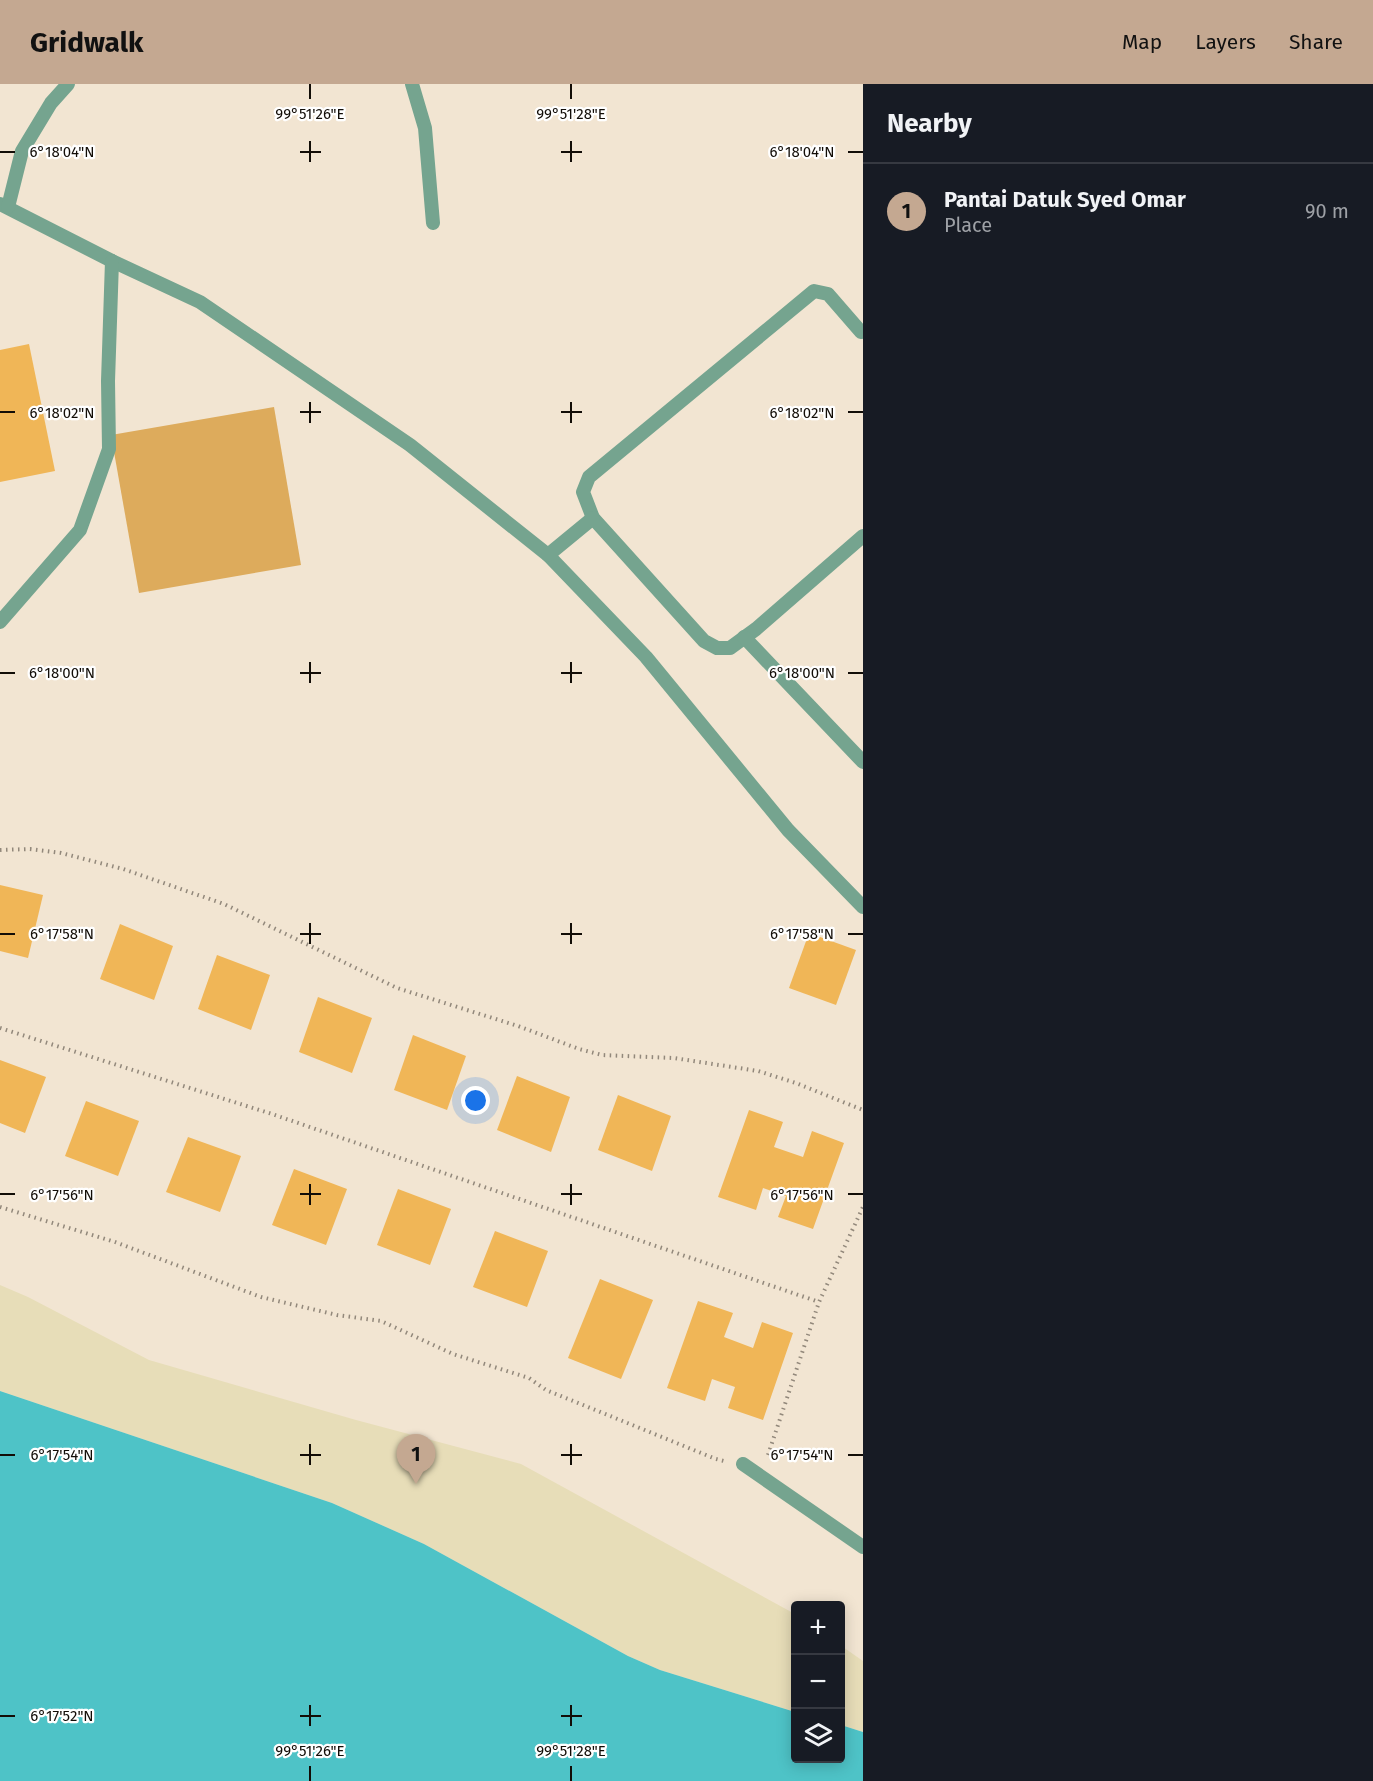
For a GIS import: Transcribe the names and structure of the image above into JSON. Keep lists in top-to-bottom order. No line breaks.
{"page":{"header":"Gridwalk","nav":["Map","Layers","Share"],"heading":"Nearby","list":[{"mark":"1","name":"Pantai Datuk Syed Omar","note":"Place","value":"90 m"}],"pins":"1","map_buttons":["+","−"]},"coordinates":["99°51'26\"E","99°51'28\"E","6°18'04\"N","6°18'02\"N","6°18'00\"N","6°17'58\"N","6°17'56\"N","6°17'54\"N","6°17'52\"N"]}
